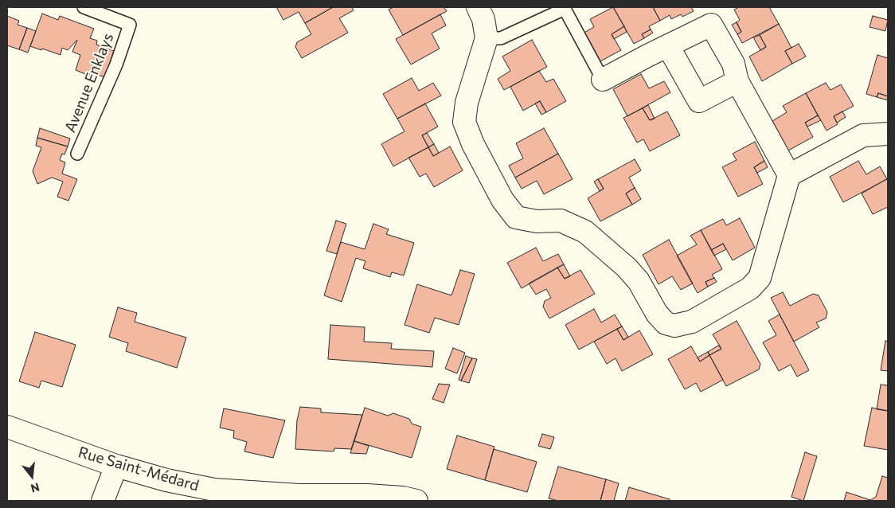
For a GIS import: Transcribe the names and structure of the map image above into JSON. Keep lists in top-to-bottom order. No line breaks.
{"streets":{"street":["Rue Saint-Médard"],"lane":["Avenue Enklays"]},"north":"bottom"}
